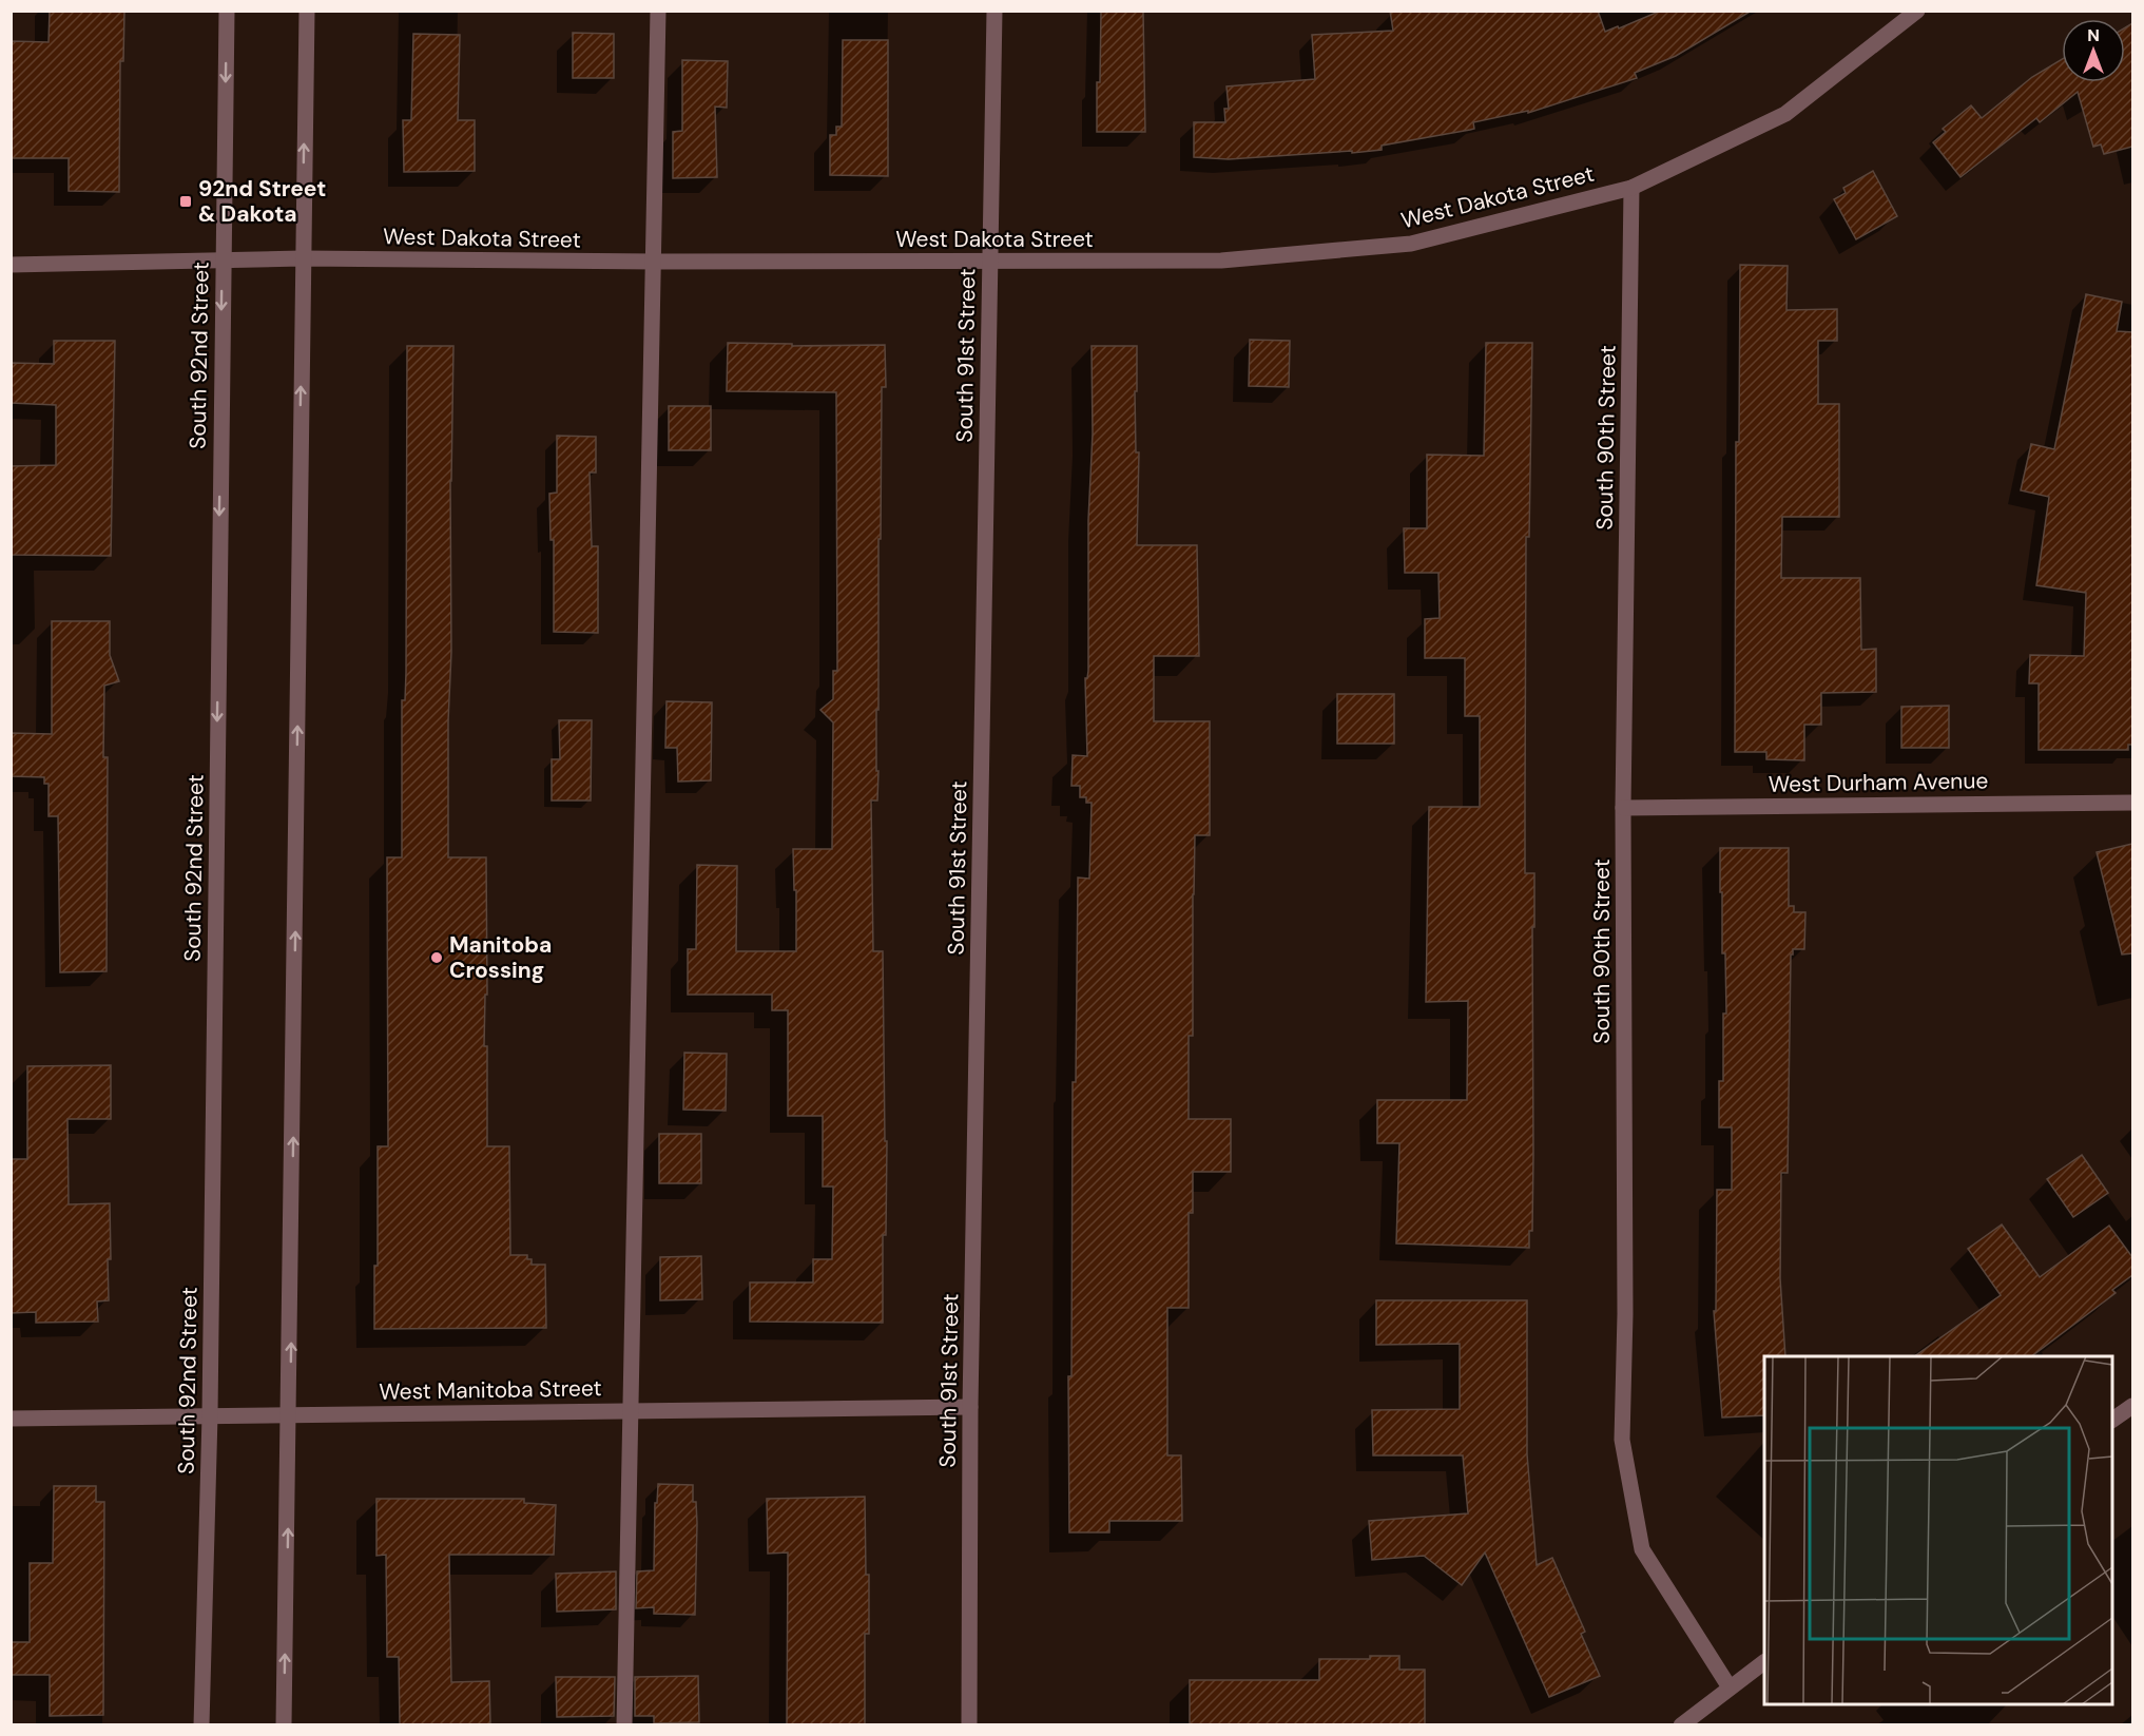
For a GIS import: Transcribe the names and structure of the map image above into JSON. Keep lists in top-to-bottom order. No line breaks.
{"streets":{"street":["West Dakota Street","South 92nd Street","South 91st Street","South 90th Street","West Durham Avenue","West Manitoba Street"]},"crossings":[["West Dakota Street","South 92nd Street"],["West Dakota Street","South 91st Street"],["West Dakota Street","South 90th Street"],["South 92nd Street","West Manitoba Street"],["South 91st Street","West Manitoba Street"],["South 90th Street","West Durham Avenue"]],"places":{"transit":["92nd Street & Dakota"],"other":["Manitoba Crossing"]},"north":"top"}
